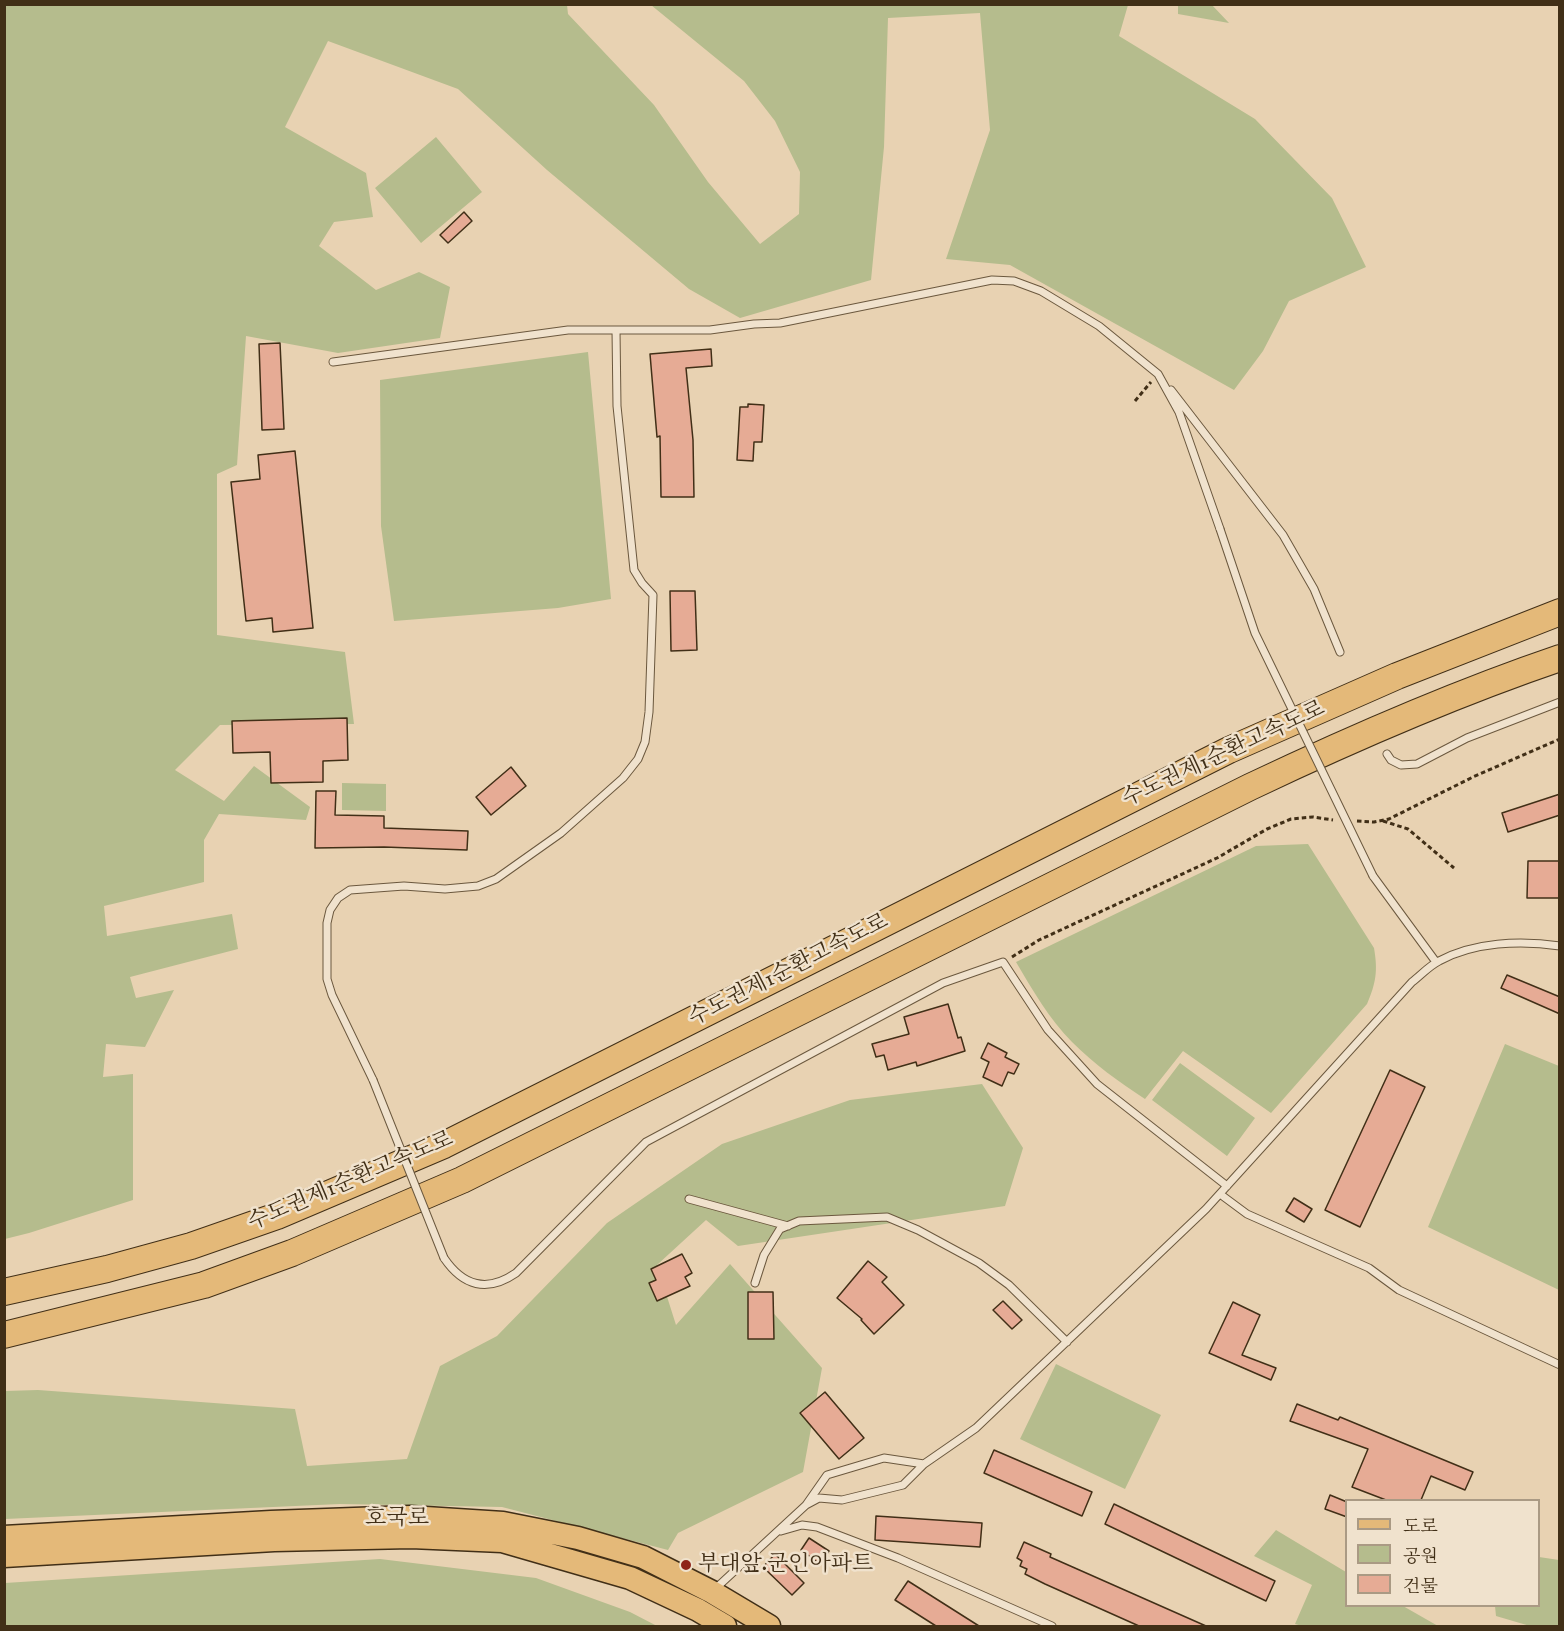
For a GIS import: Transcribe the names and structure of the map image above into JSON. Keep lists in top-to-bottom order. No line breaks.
{"streets":{"highway":["수도권제1순환고속도로"],"main road":["호국로"]},"places":["부대앞.군인아파트"],"legend":["도로","공원","건물"]}
